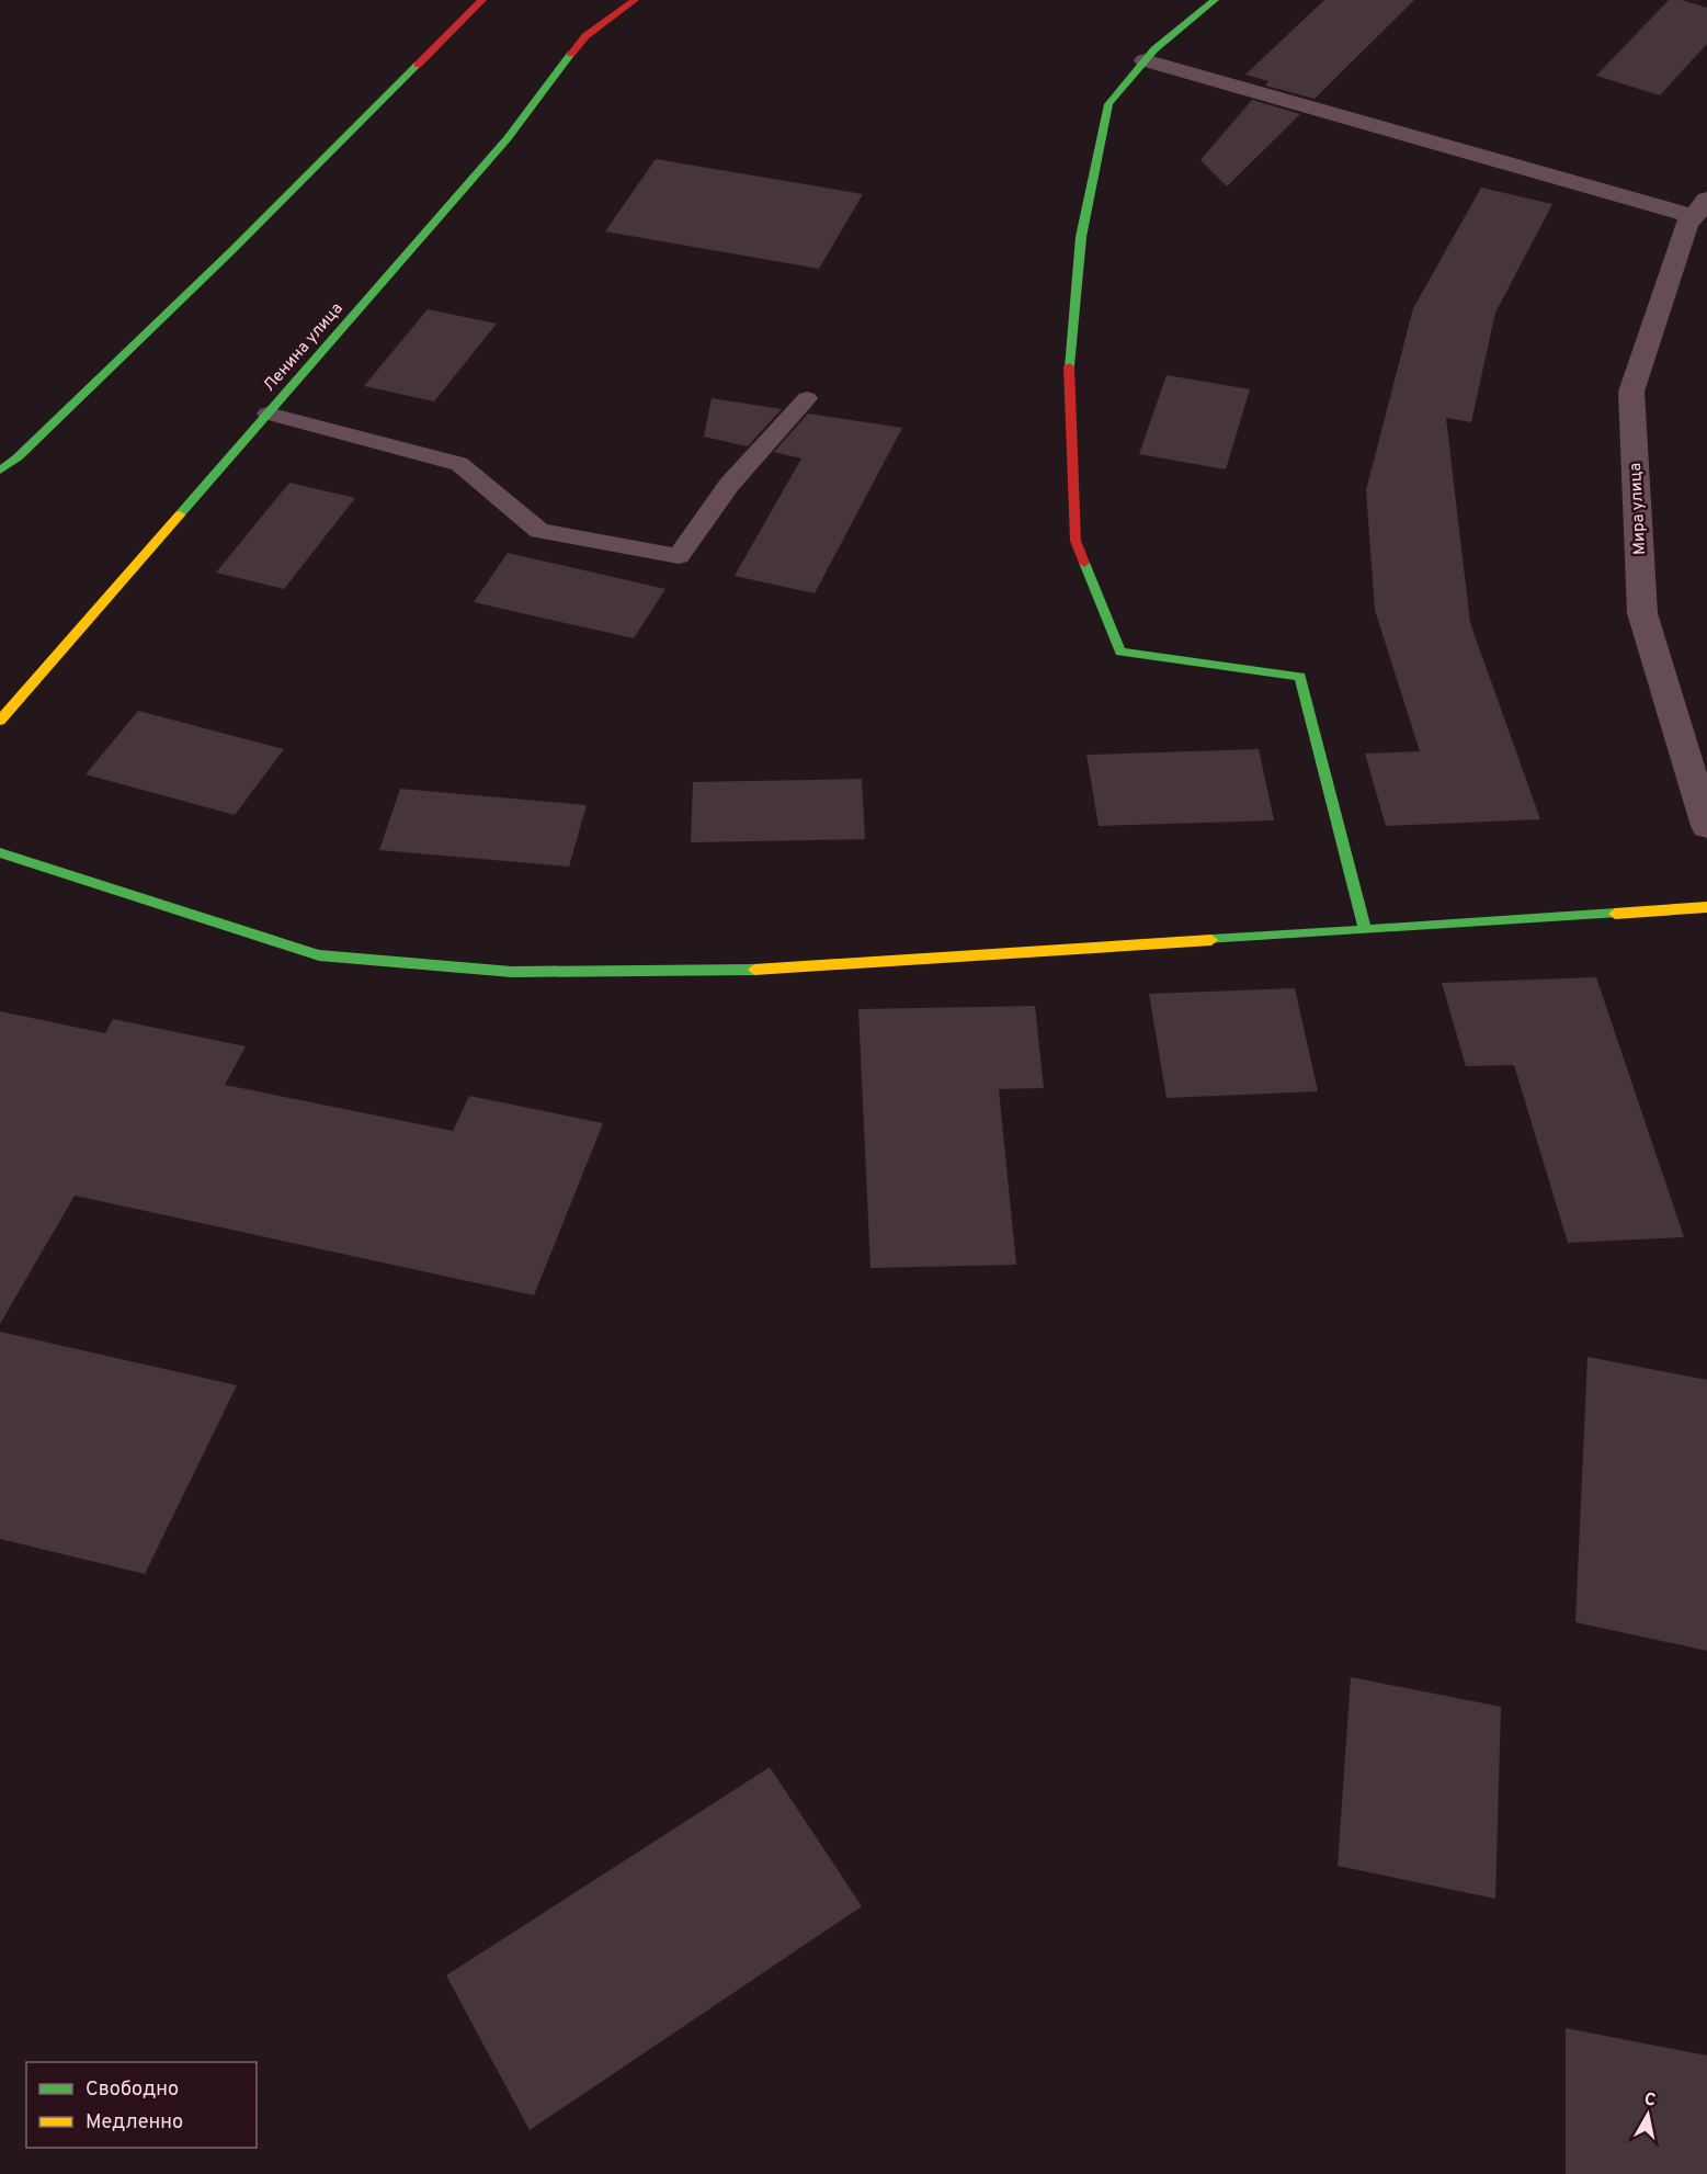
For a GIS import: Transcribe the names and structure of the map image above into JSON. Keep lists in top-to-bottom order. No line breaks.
{"streets":{"street":["Ленина улица","Мира улица"]},"legend":["Свободно","Медленно"],"north":"top"}
